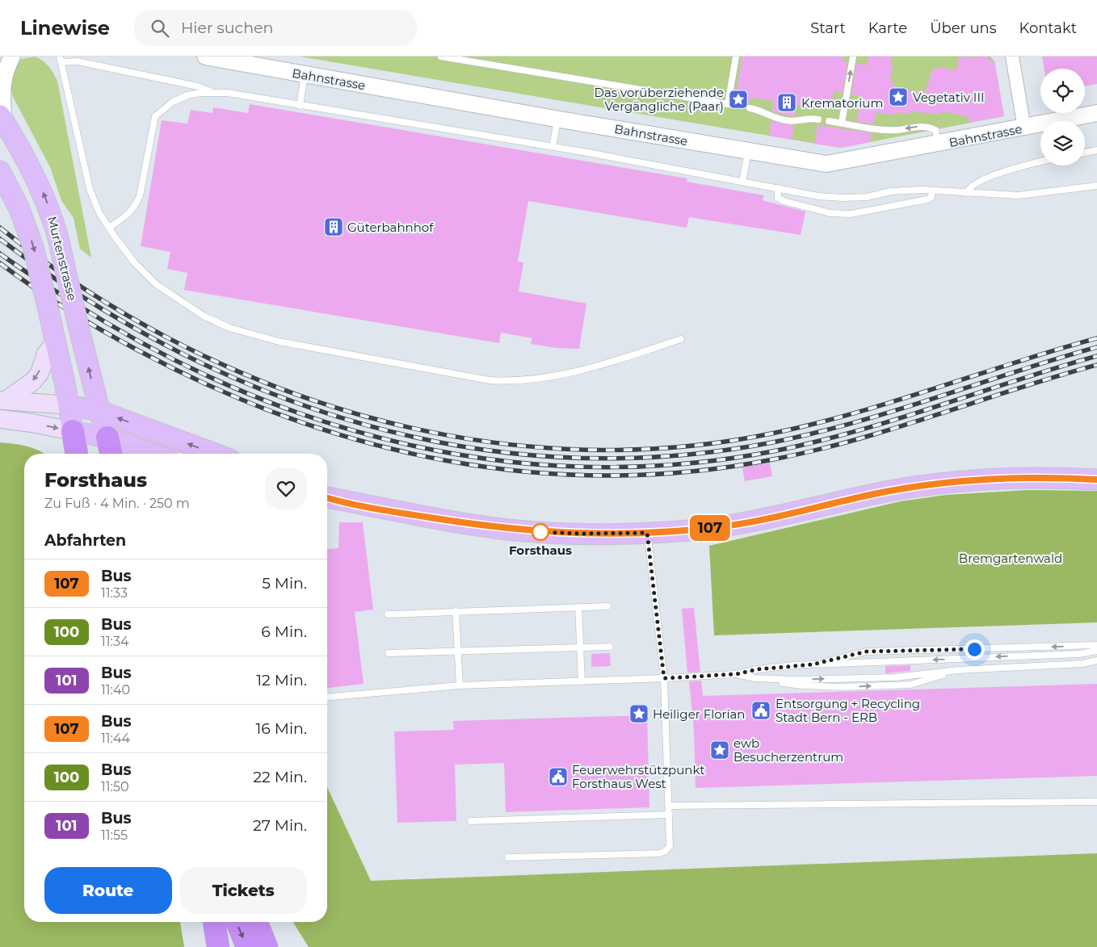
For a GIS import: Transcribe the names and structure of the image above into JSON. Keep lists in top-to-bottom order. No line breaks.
{"streets":{"main road":["Murtenstrasse"],"street":["Bahnstrasse"]},"parks":["Bremgartenwald"],"places":{"place":["Vegetativ III","Das vorüberziehende Vergängliche (Paar)","Heiliger Florian","ewb Besucherzentrum"],"building":["Krematorium","Güterbahnhof"],"other":["Forsthaus"],"public building":["Entsorgung + Recycling Stadt Bern - ERB","Feuerwehrstützpunkt Forsthaus West"]},"lines":["bus line 107"],"page":{"header":"Linewise","search":"Hier suchen","nav":["Start","Karte","Über uns","Kontakt"],"on_map":"107","heading":[["Forsthaus","Zu Fuß · 4 Min. · 250 m"],"Abfahrten"],"list":[{"mark":"107","name":"Bus","note":"11:33","value":"5 Min."},{"mark":"100","name":"Bus","note":"11:34","value":"6 Min."},{"mark":"101","name":"Bus","note":"11:40","value":"12 Min."},{"mark":"107","name":"Bus","note":"11:44","value":"16 Min."},{"mark":"100","name":"Bus","note":"11:50","value":"22 Min."},{"mark":"101","name":"Bus","note":"11:55","value":"27 Min."}],"buttons":["Route","Tickets"]}}
